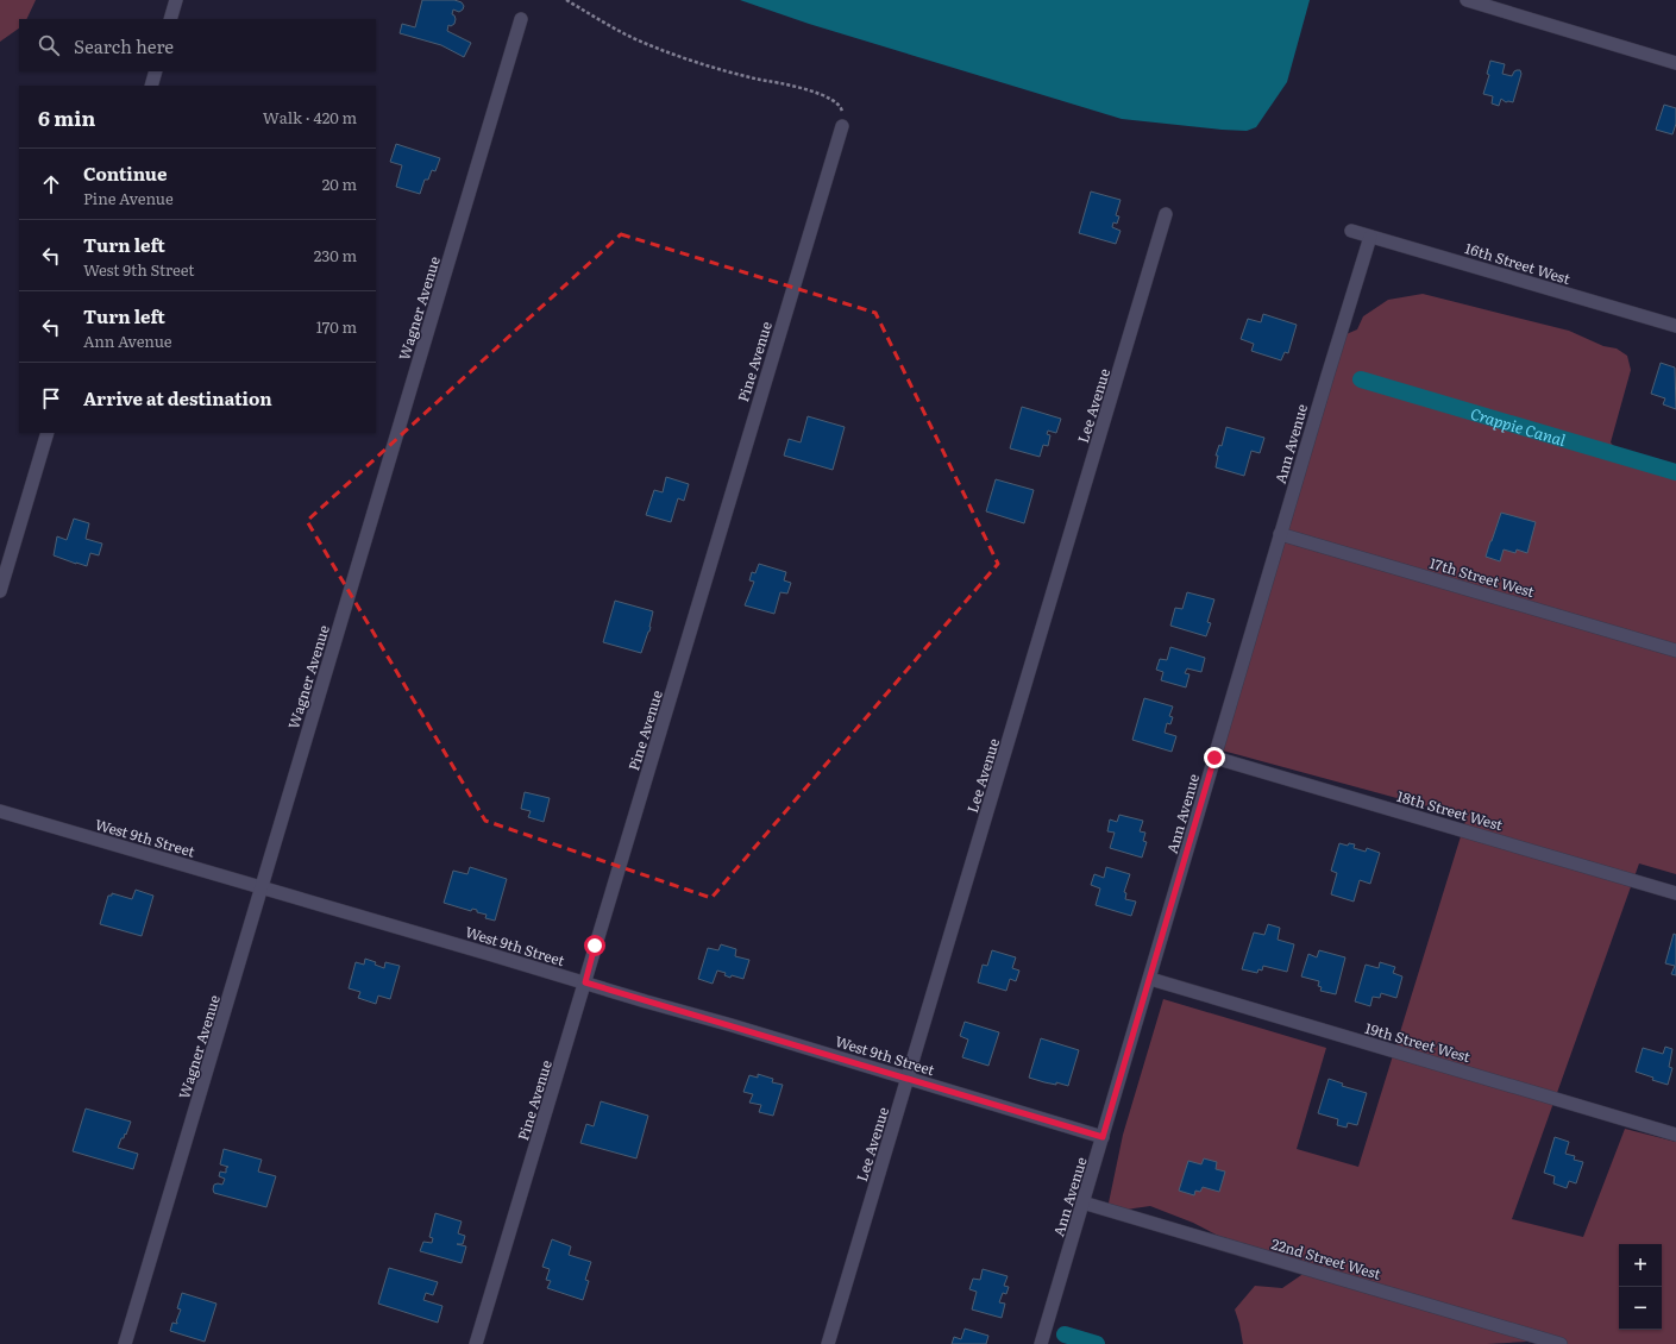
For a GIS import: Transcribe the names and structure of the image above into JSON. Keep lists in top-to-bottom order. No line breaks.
{"streets":{"street":["16th Street West","Wagner Avenue","Pine Avenue","Lee Avenue","Ann Avenue","17th Street West","18th Street West","West 9th Street","19th Street West","22nd Street West"]},"crossings":[["16th Street West","Ann Avenue"],["Wagner Avenue","West 9th Street"],["Pine Avenue","West 9th Street"],["Lee Avenue","West 9th Street"],["Ann Avenue","17th Street West"],["Ann Avenue","18th Street West"],["Ann Avenue","West 9th Street"],["Ann Avenue","19th Street West"],["Ann Avenue","22nd Street West"]],"water":["Crappie Canal"],"page":{"search":"Search here","heading":["6 min","Walk · 420 m"],"list":[["Continue","Pine Avenue","20 m"],["Turn left","West 9th Street","230 m"],["Turn left","Ann Avenue","170 m"],"Arrive at destination"],"map_buttons":["+","−"]}}
